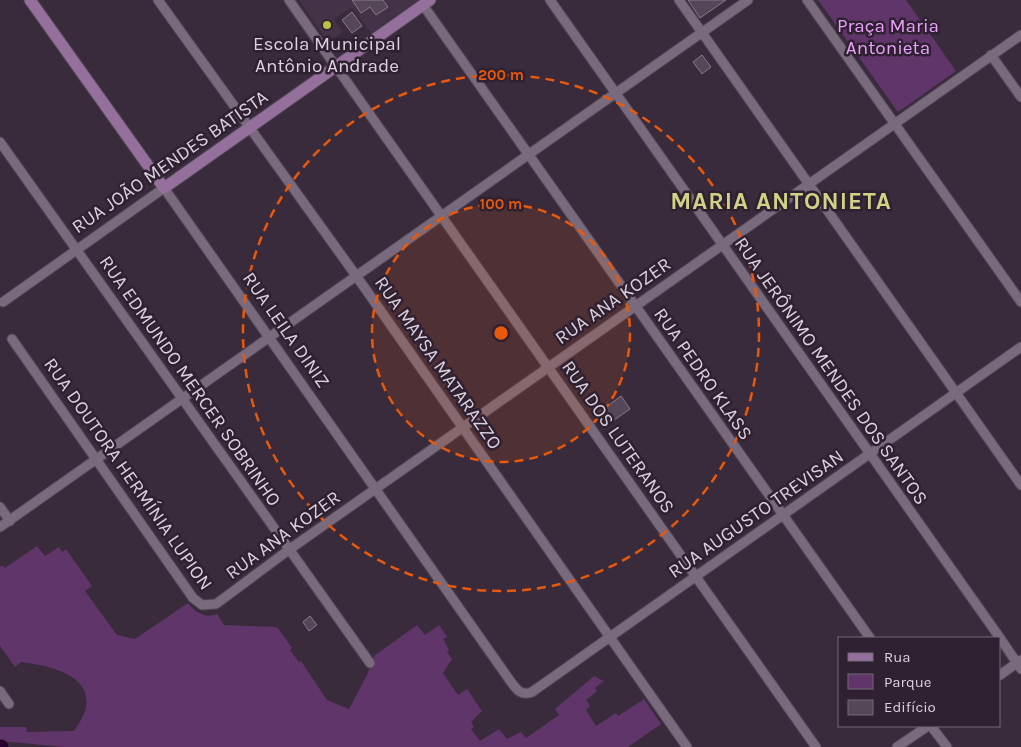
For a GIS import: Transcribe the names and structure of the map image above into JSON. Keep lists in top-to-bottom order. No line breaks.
{"streets":{"street":["RUA JOÃO MENDES BATISTA","RUA ANA KOZER","RUA LEILA DINIZ","RUA MAYSA MATARAZZO","RUA JERÔNIMO MENDES DOS SANTOS","RUA PEDRO KLASS","RUA EDMUNDO MERCER SOBRINHO","RUA DOS LUTERANOS","RUA DOUTORA HERMÍNIA LUPION","RUA AUGUSTO TREVISAN"]},"crossings":[["RUA JOÃO MENDES BATISTA","RUA LEILA DINIZ"],["RUA JOÃO MENDES BATISTA","RUA MAYSA MATARAZZO"],["RUA JOÃO MENDES BATISTA","RUA PEDRO KLASS"],["RUA JOÃO MENDES BATISTA","RUA EDMUNDO MERCER SOBRINHO"],["RUA JOÃO MENDES BATISTA","RUA DOS LUTERANOS"],["RUA ANA KOZER","RUA LEILA DINIZ"],["RUA ANA KOZER","RUA MAYSA MATARAZZO"],["RUA ANA KOZER","RUA JERÔNIMO MENDES DOS SANTOS"],["RUA ANA KOZER","RUA PEDRO KLASS"],["RUA ANA KOZER","RUA EDMUNDO MERCER SOBRINHO"],["RUA ANA KOZER","RUA DOS LUTERANOS"],["RUA ANA KOZER","RUA DOUTORA HERMÍNIA LUPION"],["RUA LEILA DINIZ","RUA AUGUSTO TREVISAN"],["RUA MAYSA MATARAZZO","RUA AUGUSTO TREVISAN"],["RUA JERÔNIMO MENDES DOS SANTOS","RUA AUGUSTO TREVISAN"],["RUA PEDRO KLASS","RUA AUGUSTO TREVISAN"],["RUA DOS LUTERANOS","RUA AUGUSTO TREVISAN"]],"districts":["MARIA ANTONIETA"],"parks":["Praça Maria Antonieta"],"places":["Escola Municipal Antônio Andrade"],"legend":["Rua","Parque","Edifício"],"rings":["200 m","100 m"]}
